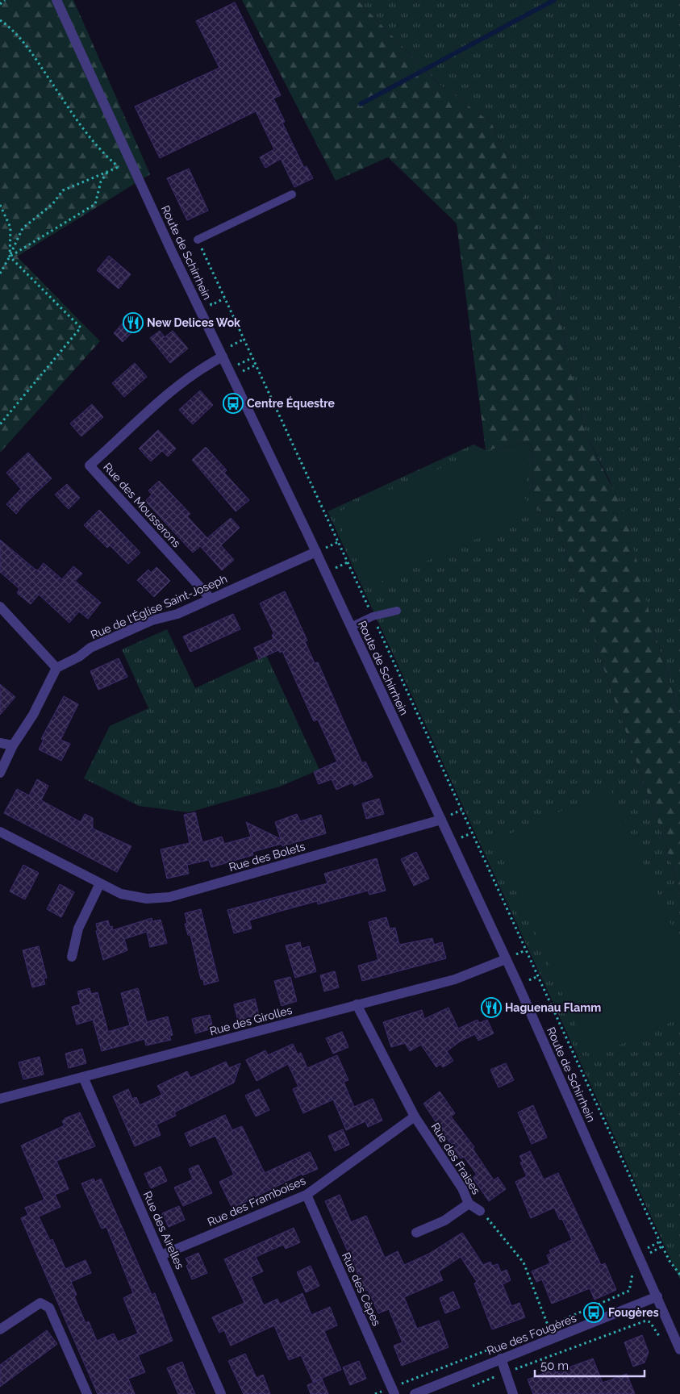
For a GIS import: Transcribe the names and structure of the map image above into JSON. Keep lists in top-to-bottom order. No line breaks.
{"streets":{"street":["Route de Schirrhein","Rue des Mousserons","Rue de l'Église Saint-Joseph","Rue des Bolets","Rue des Girolles","Rue des Fraises","Rue des Framboises","Rue des Airelles","Rue des Cèpes","Rue des Fougères"]},"crossings":[["Route de Schirrhein","Rue des Mousserons"],["Route de Schirrhein","Rue de l'Église Saint-Joseph"],["Route de Schirrhein","Rue des Bolets"],["Route de Schirrhein","Rue des Girolles"],["Route de Schirrhein","Rue des Fougères"],["Rue des Mousserons","Rue de l'Église Saint-Joseph"],["Rue des Girolles","Rue des Fraises"],["Rue des Girolles","Rue des Airelles"],["Rue des Fraises","Rue des Framboises"],["Rue des Fraises","Rue des Fougères"],["Rue des Framboises","Rue des Airelles"],["Rue des Framboises","Rue des Cèpes"]],"places":{"restaurant":["New Delices Wok","Haguenau Flamm"],"bus stop":["Centre Équestre","Fougères"]},"scale_bar":"50 m"}
